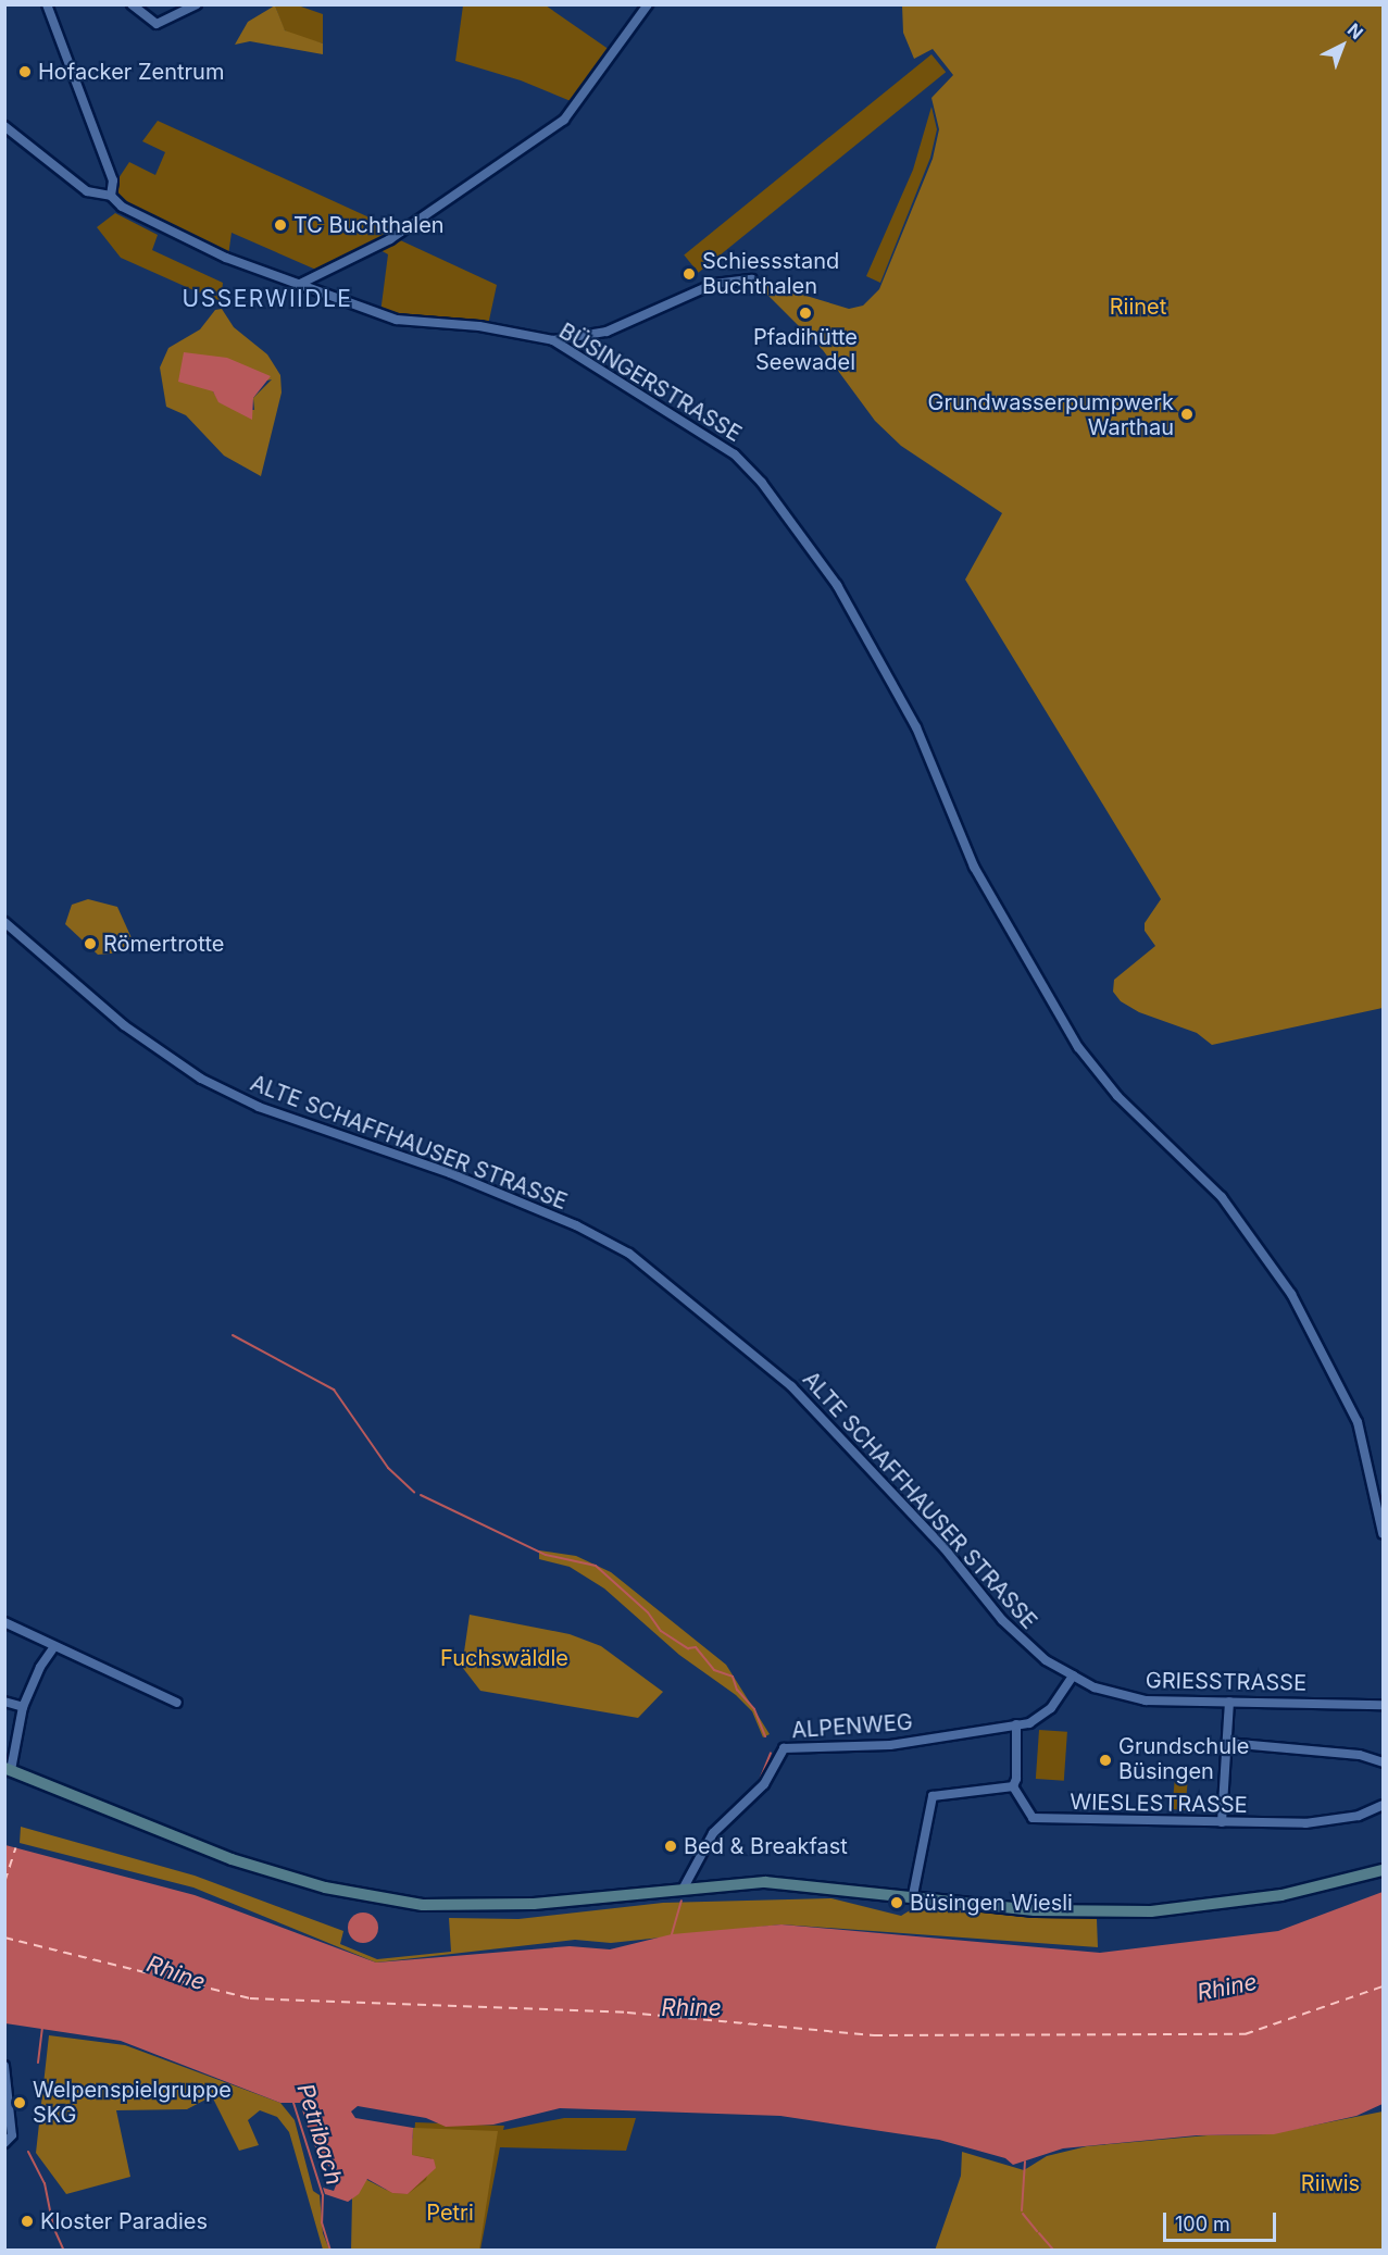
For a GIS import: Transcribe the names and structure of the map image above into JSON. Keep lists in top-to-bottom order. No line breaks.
{"streets":{"street":["BÜSINGERSTRASSE","ALTE SCHAFFHAUSER STRASSE","GRIESSTRASSE","ALPENWEG","WIESLESTRASSE"]},"crossings":[["ALTE SCHAFFHAUSER STRASSE","GRIESSTRASSE"],["ALTE SCHAFFHAUSER STRASSE","ALPENWEG"],["GRIESSTRASSE","ALPENWEG"]],"districts":["USSERWIIDLE"],"water":["Rhine","Petribach"],"parks":["Riinet","Fuchswäldle","Riiwis","Petri"],"places":["Hofacker Zentrum","TC Buchthalen","Schiessstand Buchthalen","Pfadihütte Seewadel","Grundwasserpumpwerk Warthau","Römertrotte","Grundschule Büsingen","Bed & Breakfast","Büsingen Wiesli","Welpenspielgruppe SKG","Kloster Paradies"],"scale_bar":"100 m","north":"top right"}
